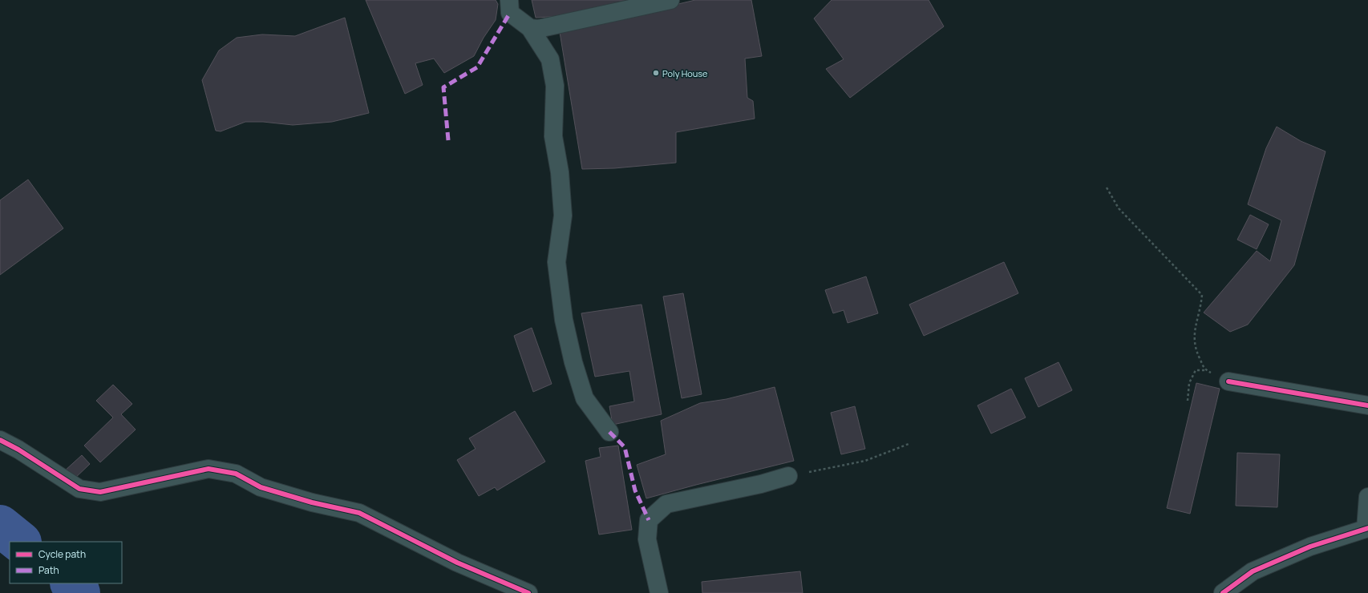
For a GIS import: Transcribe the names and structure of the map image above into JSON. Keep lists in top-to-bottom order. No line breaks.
{"places":["Poly House"],"legend":["Cycle path","Path"]}
